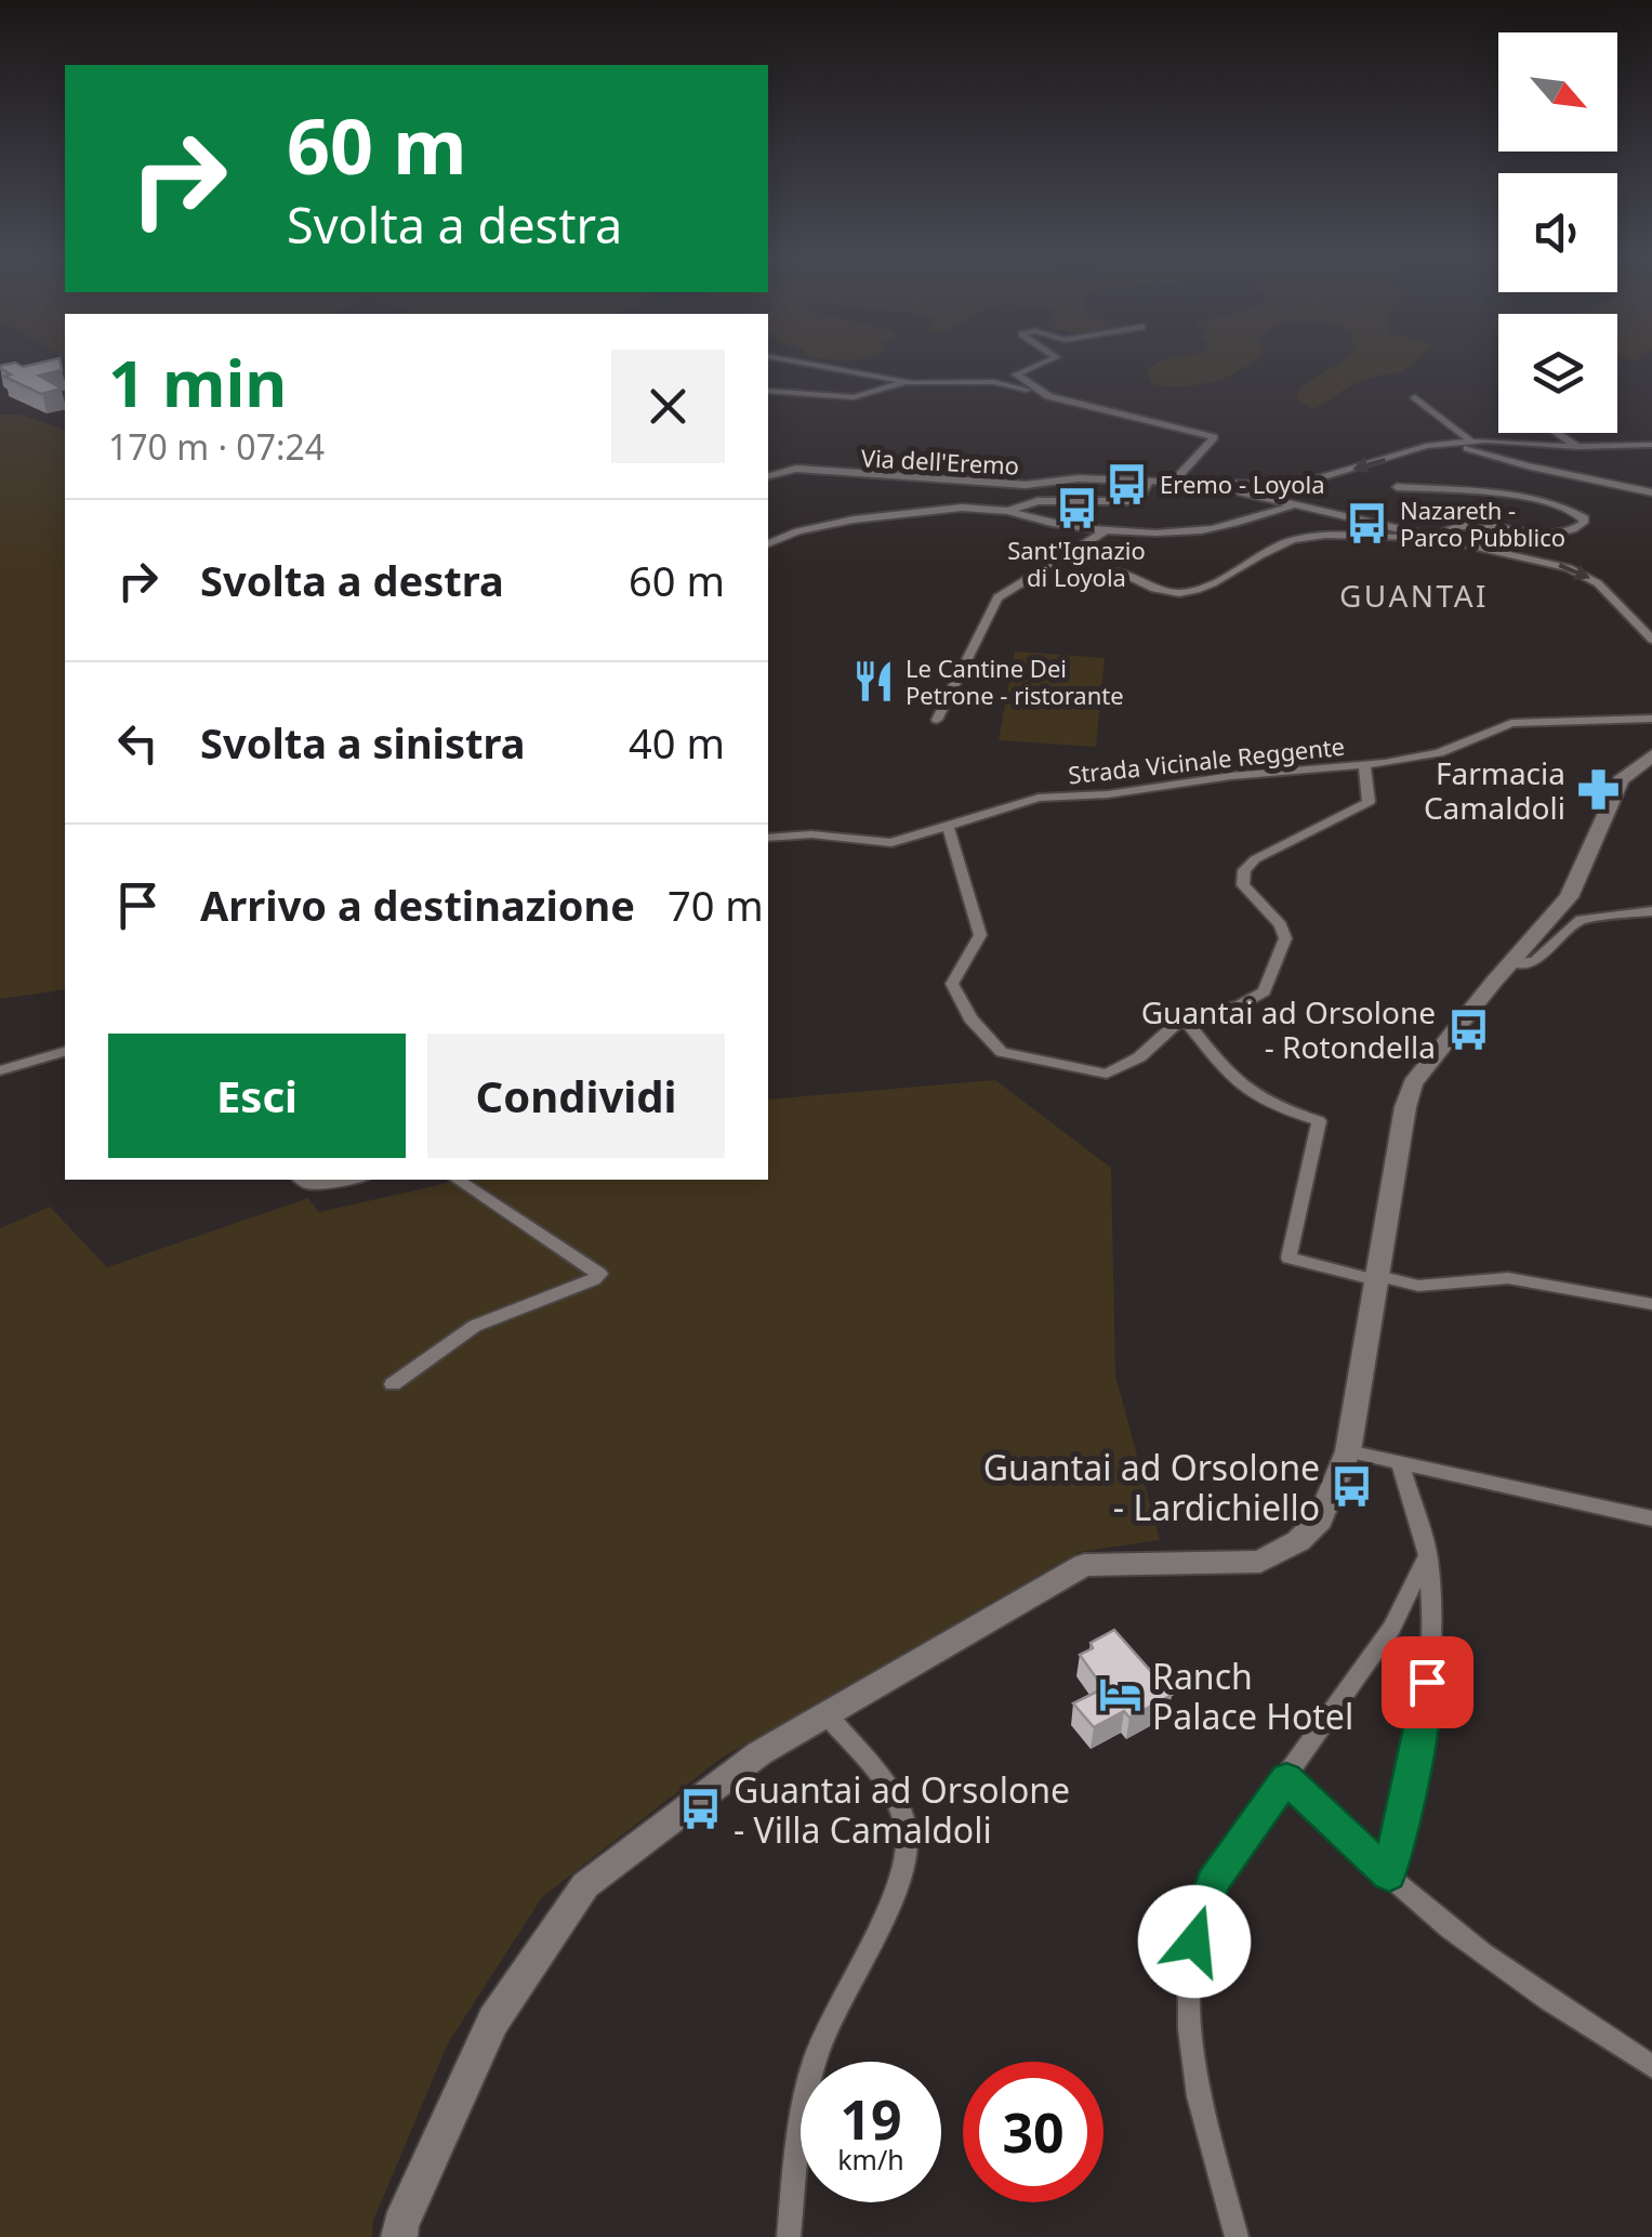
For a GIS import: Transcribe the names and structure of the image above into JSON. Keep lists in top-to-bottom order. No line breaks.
{"streets":{"street":["Via dell'Eremo","Strada Vicinale Reggente"]},"districts":["GUANTAI"],"places":{"bus stop":["Eremo - Loyola","Sant'Ignazio di Loyola","Nazareth - Parco Pubblico","Guantai ad Orsolone - Rotondella","Guantai ad Orsolone - Lardichiello","Guantai ad Orsolone - Villa Camaldoli"],"restaurant":["Le Cantine Dei Petrone - ristorante"],"pharmacy":["Farmacia Camaldoli"],"hotel":["Ranch Palace Hotel"]},"north":"bottom right","page":{"turn":["60 m","Svolta a destra"],"heading":["1 min","170 m · 07:24"],"list":[{"name":"Svolta a destra","value":"60 m"},{"name":"Svolta a sinistra","value":"40 m"},{"name":"Arrivo a destinazione","value":"70 m"}],"buttons":["Esci","Condividi"],"speed":"19 km/h","limit":"30"}}
